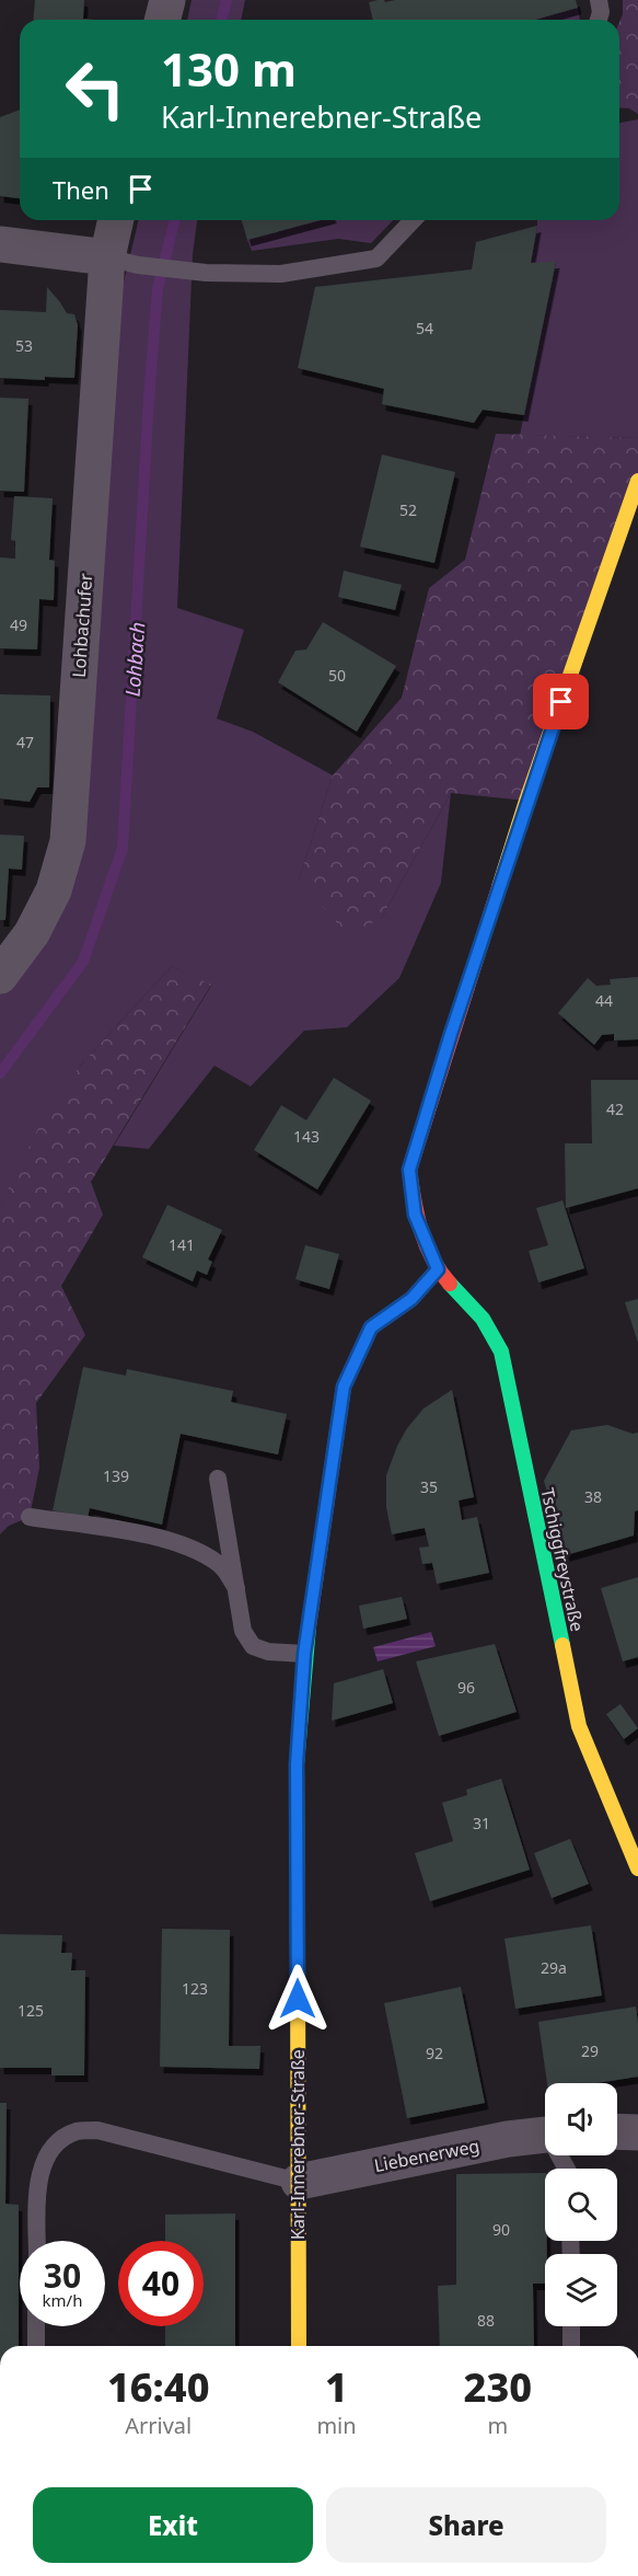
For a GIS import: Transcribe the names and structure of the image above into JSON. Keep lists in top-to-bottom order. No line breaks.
{"streets":{"street":["Lohbachufer","Tschiggfreystraße","Karl-Innerebner-Straße","Liebenerweg"]},"crossings":[["Tschiggfreystraße","Karl-Innerebner-Straße"],["Karl-Innerebner-Straße","Liebenerweg"]],"water":["Lohbach"],"house_numbers":["54","53","52","49","50","47","44","42","143","141","139","35","38","96","31","29a","123","125","29","92","90","88"],"page":{"turn":["130 m","Karl-Innerebner-Straße"],"then":"Then","speed":"30 km/h","limit":"40","eta":["16:40","Arrival","1","min","230","m"],"buttons":["Exit","Share"]}}
